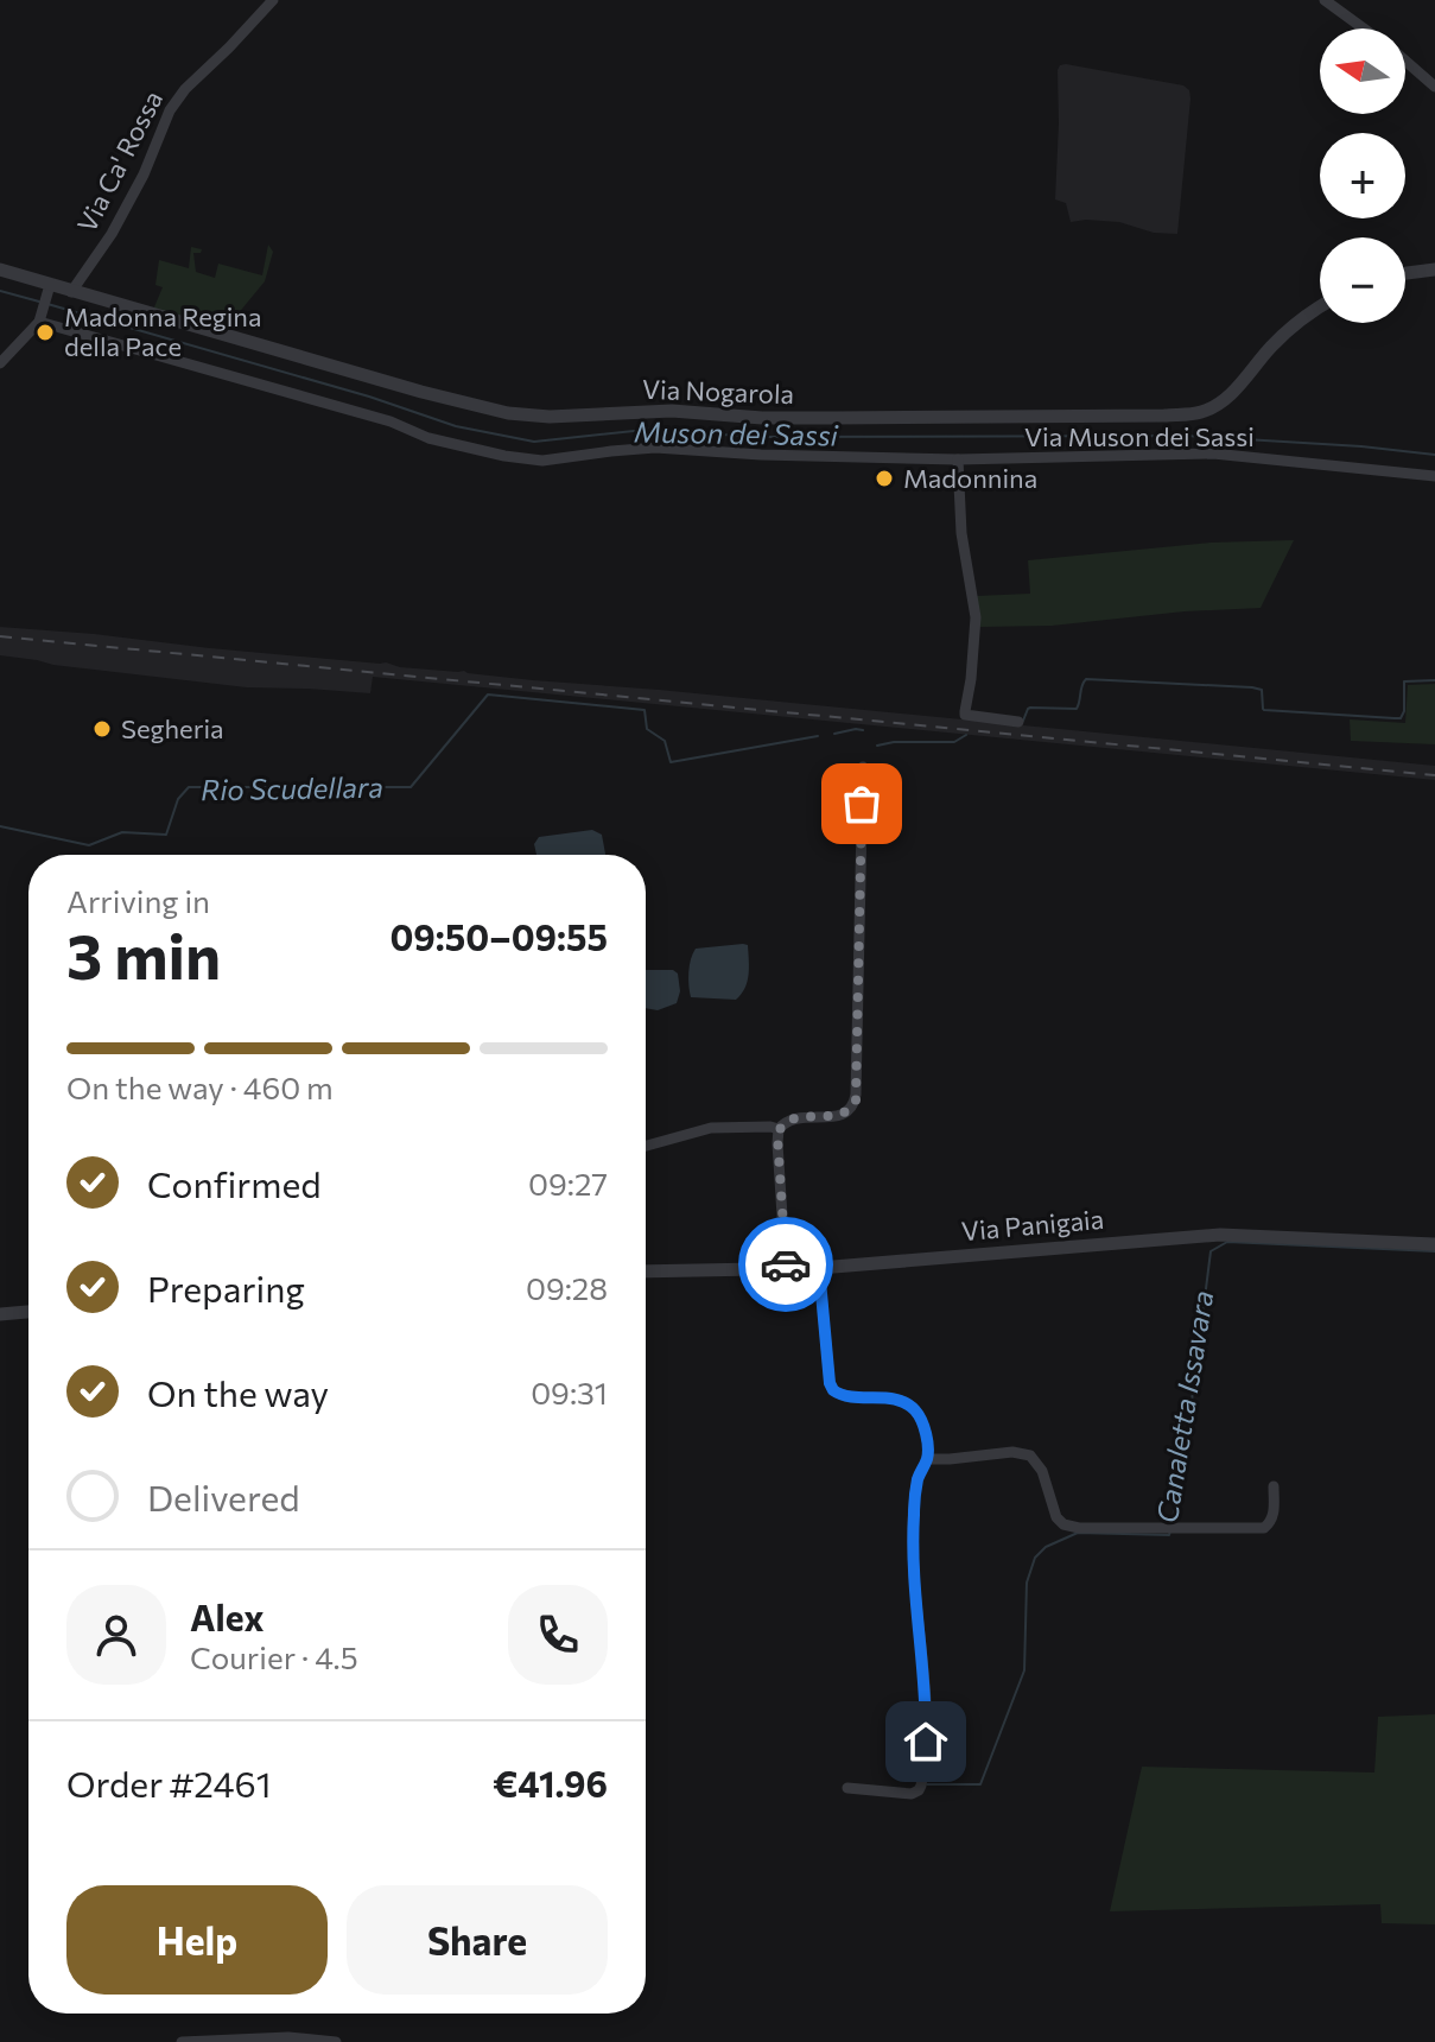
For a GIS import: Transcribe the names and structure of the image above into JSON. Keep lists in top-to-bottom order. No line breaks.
{"streets":{"street":["Via Ca' Rossa","Via Nogarola","Via Muson dei Sassi","Via Panigaia"]},"crossings":[["Via Ca' Rossa","Via Nogarola"]],"water":["Muson dei Sassi","Rio Scudellara","Canaletta Issavara"],"places":["Madonna Regina della Pace","Madonnina","Segheria"],"north":"left","page":{"map_buttons":["+","−"],"heading":["3 min","Arriving in","09:50–09:55"],"panel":["Alex","Courier · 4.5","Order #2461","€41.96"],"bar":"On the way · 460 m","list":[["Confirmed","09:27"],["Preparing","09:28"],["On the way","09:31"],"Delivered"],"buttons":["Help","Share"]}}
